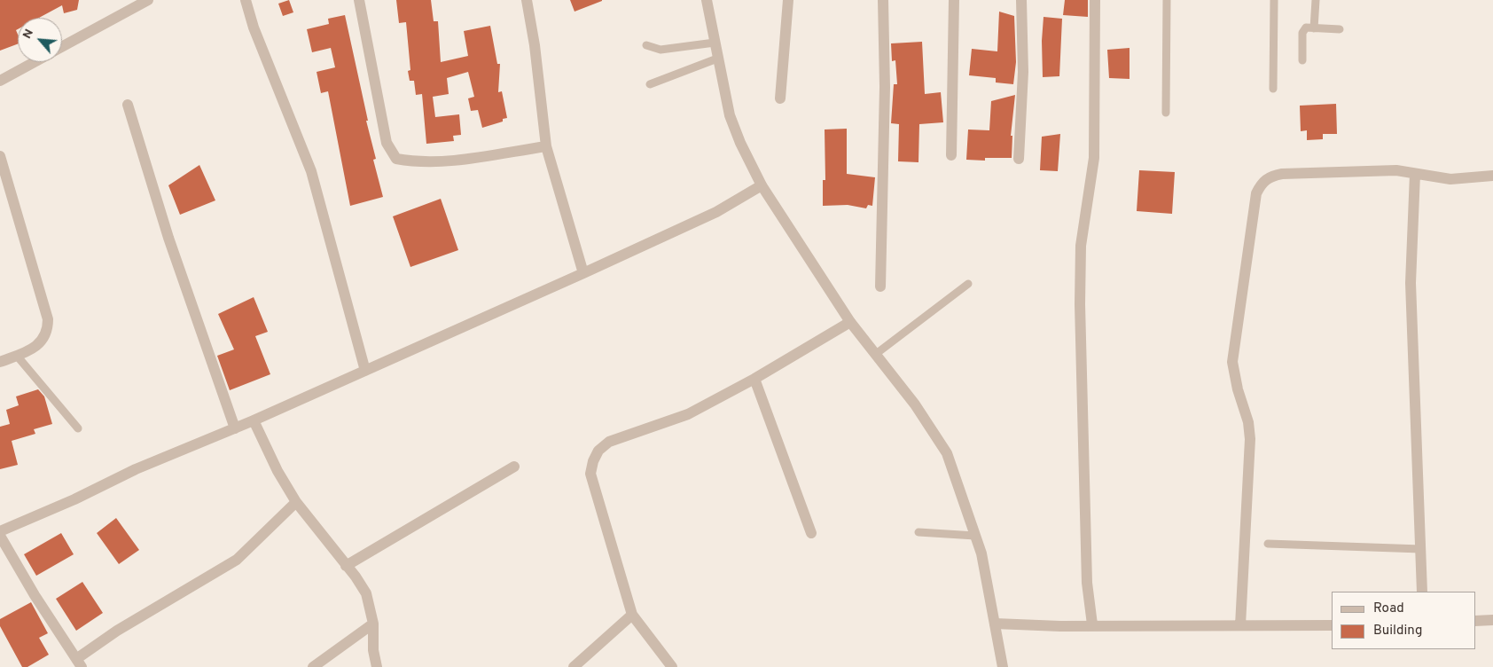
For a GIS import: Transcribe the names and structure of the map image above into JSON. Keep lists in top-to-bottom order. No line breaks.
{"legend":["Road","Building"],"north":"top left"}
